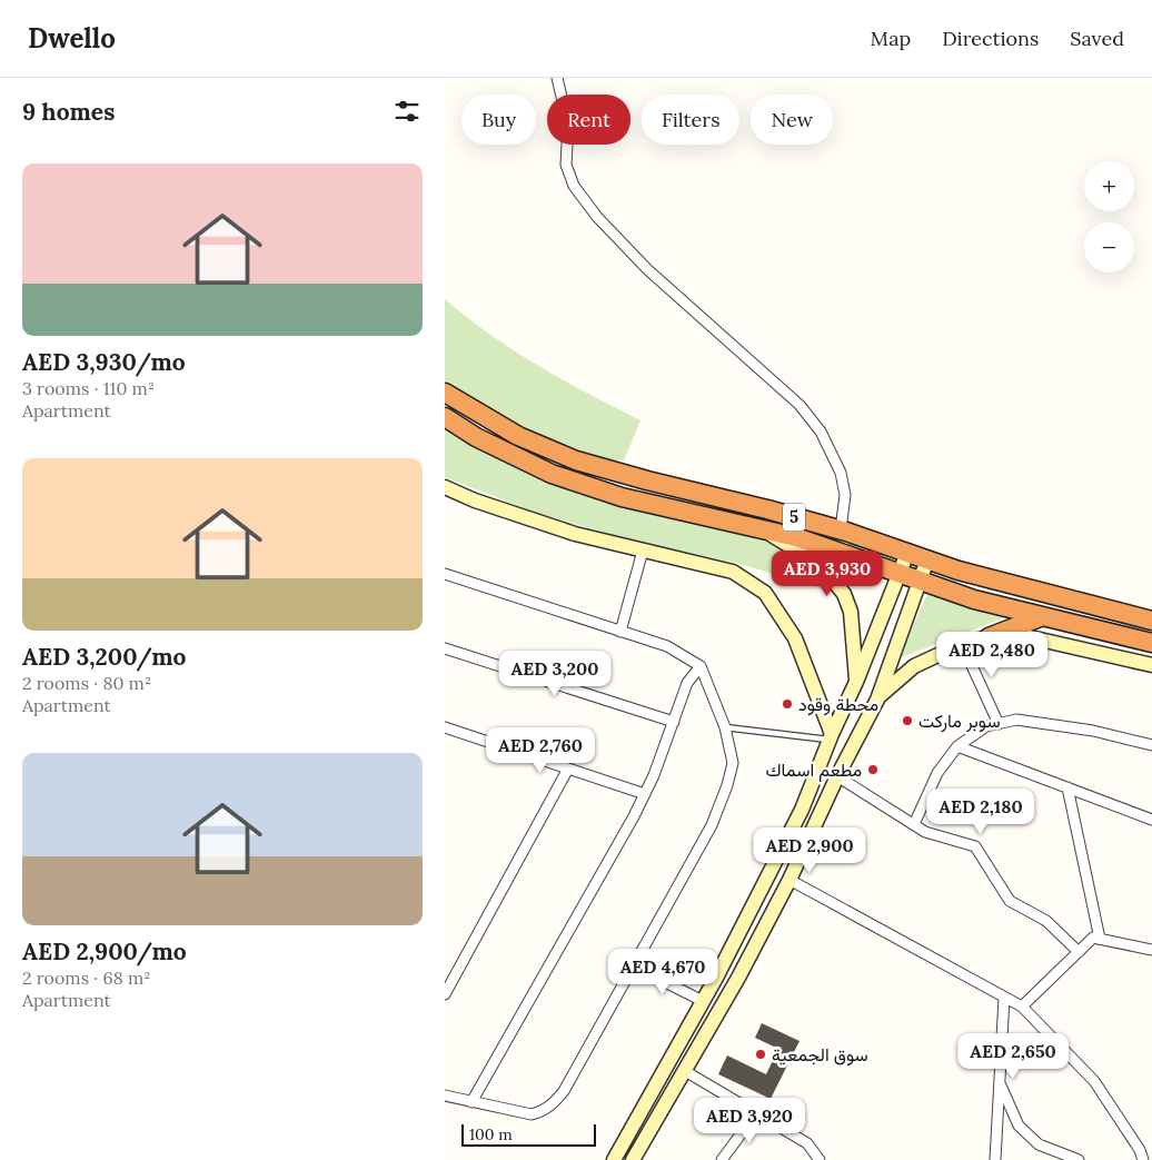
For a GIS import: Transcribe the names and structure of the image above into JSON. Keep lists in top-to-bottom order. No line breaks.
{"streets":{"highway":["5"]},"places":["محطة وقود","سوبر ماركت","مطعم اسماك","سوق الجمعية"],"scale_bar":"100 m","page":{"header":"Dwello","nav":["Map","Directions","Saved"],"heading":"9 homes","chip":["Buy","Rent","Filters","New"],"list":[{"name":"AED 3,930/mo","note":"3 rooms · 110 m² · Apartment"},{"name":"AED 3,200/mo","note":"2 rooms · 80 m² · Apartment"},{"name":"AED 2,900/mo","note":"2 rooms · 68 m² · Apartment"}],"map_buttons":["+","−"],"price":["AED 3,930","AED 2,480","AED 3,200","AED 2,760","AED 2,180","AED 2,900","AED 4,670","AED 2,650","AED 3,920"],"scale":"100 m"}}
